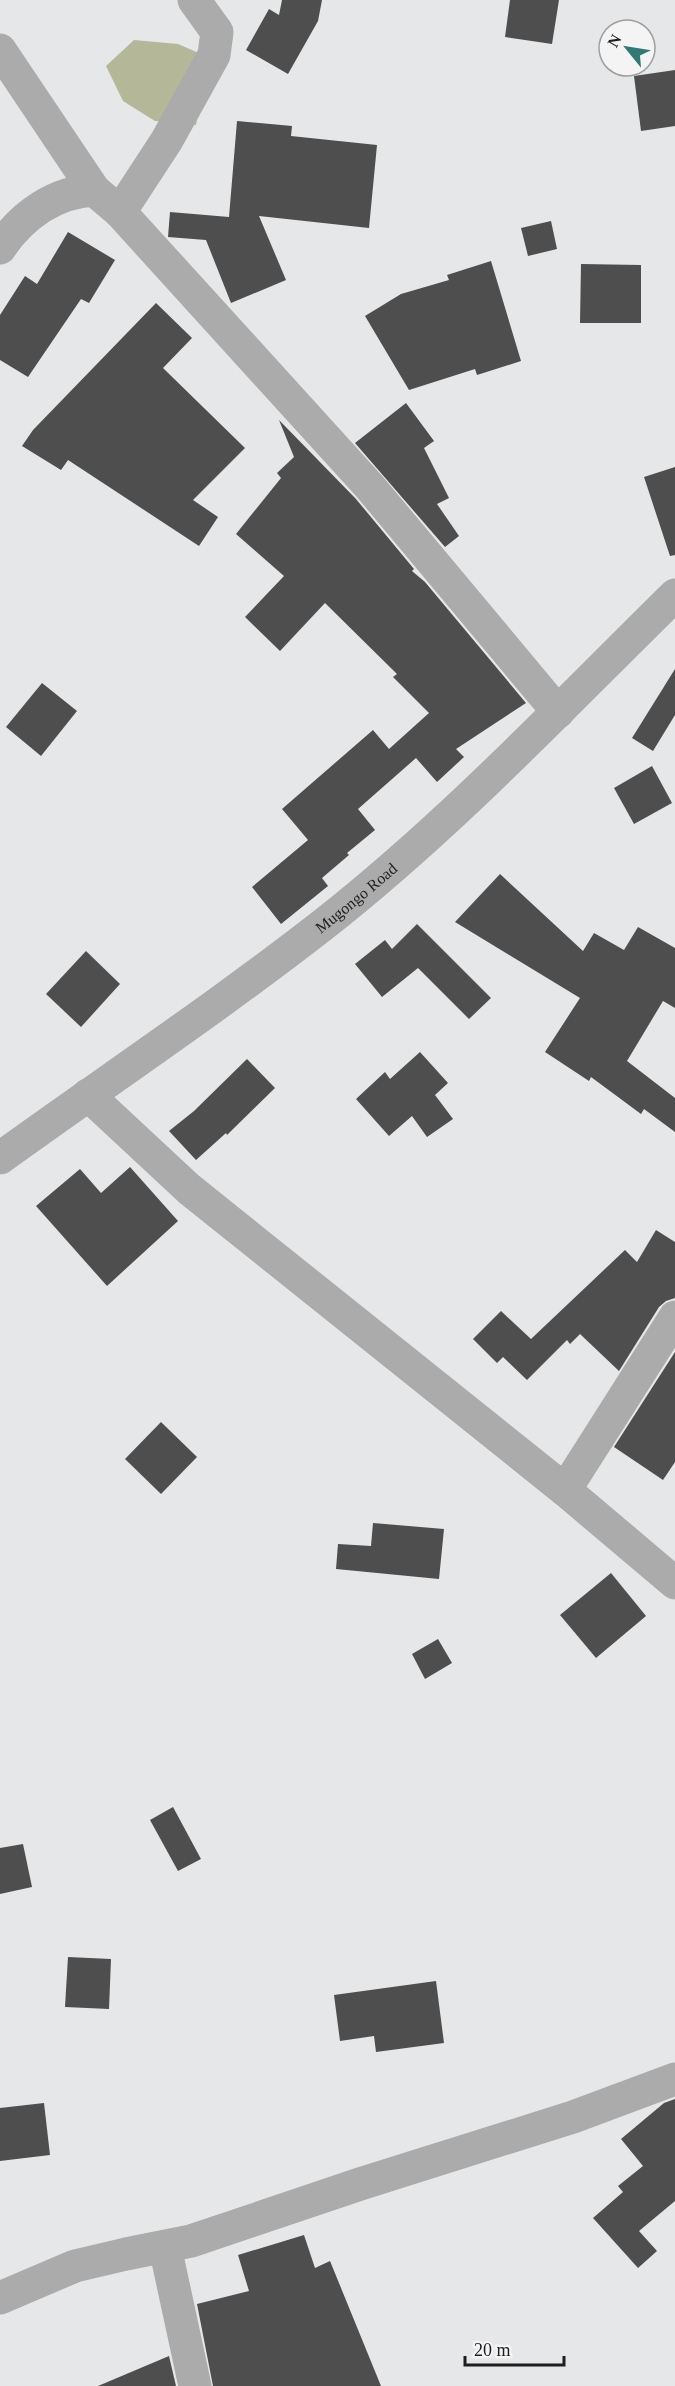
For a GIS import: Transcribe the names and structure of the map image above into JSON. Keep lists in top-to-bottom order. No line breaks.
{"streets":{"street":["Mugongo Road"]},"scale_bar":"20 m","north":"top left"}
